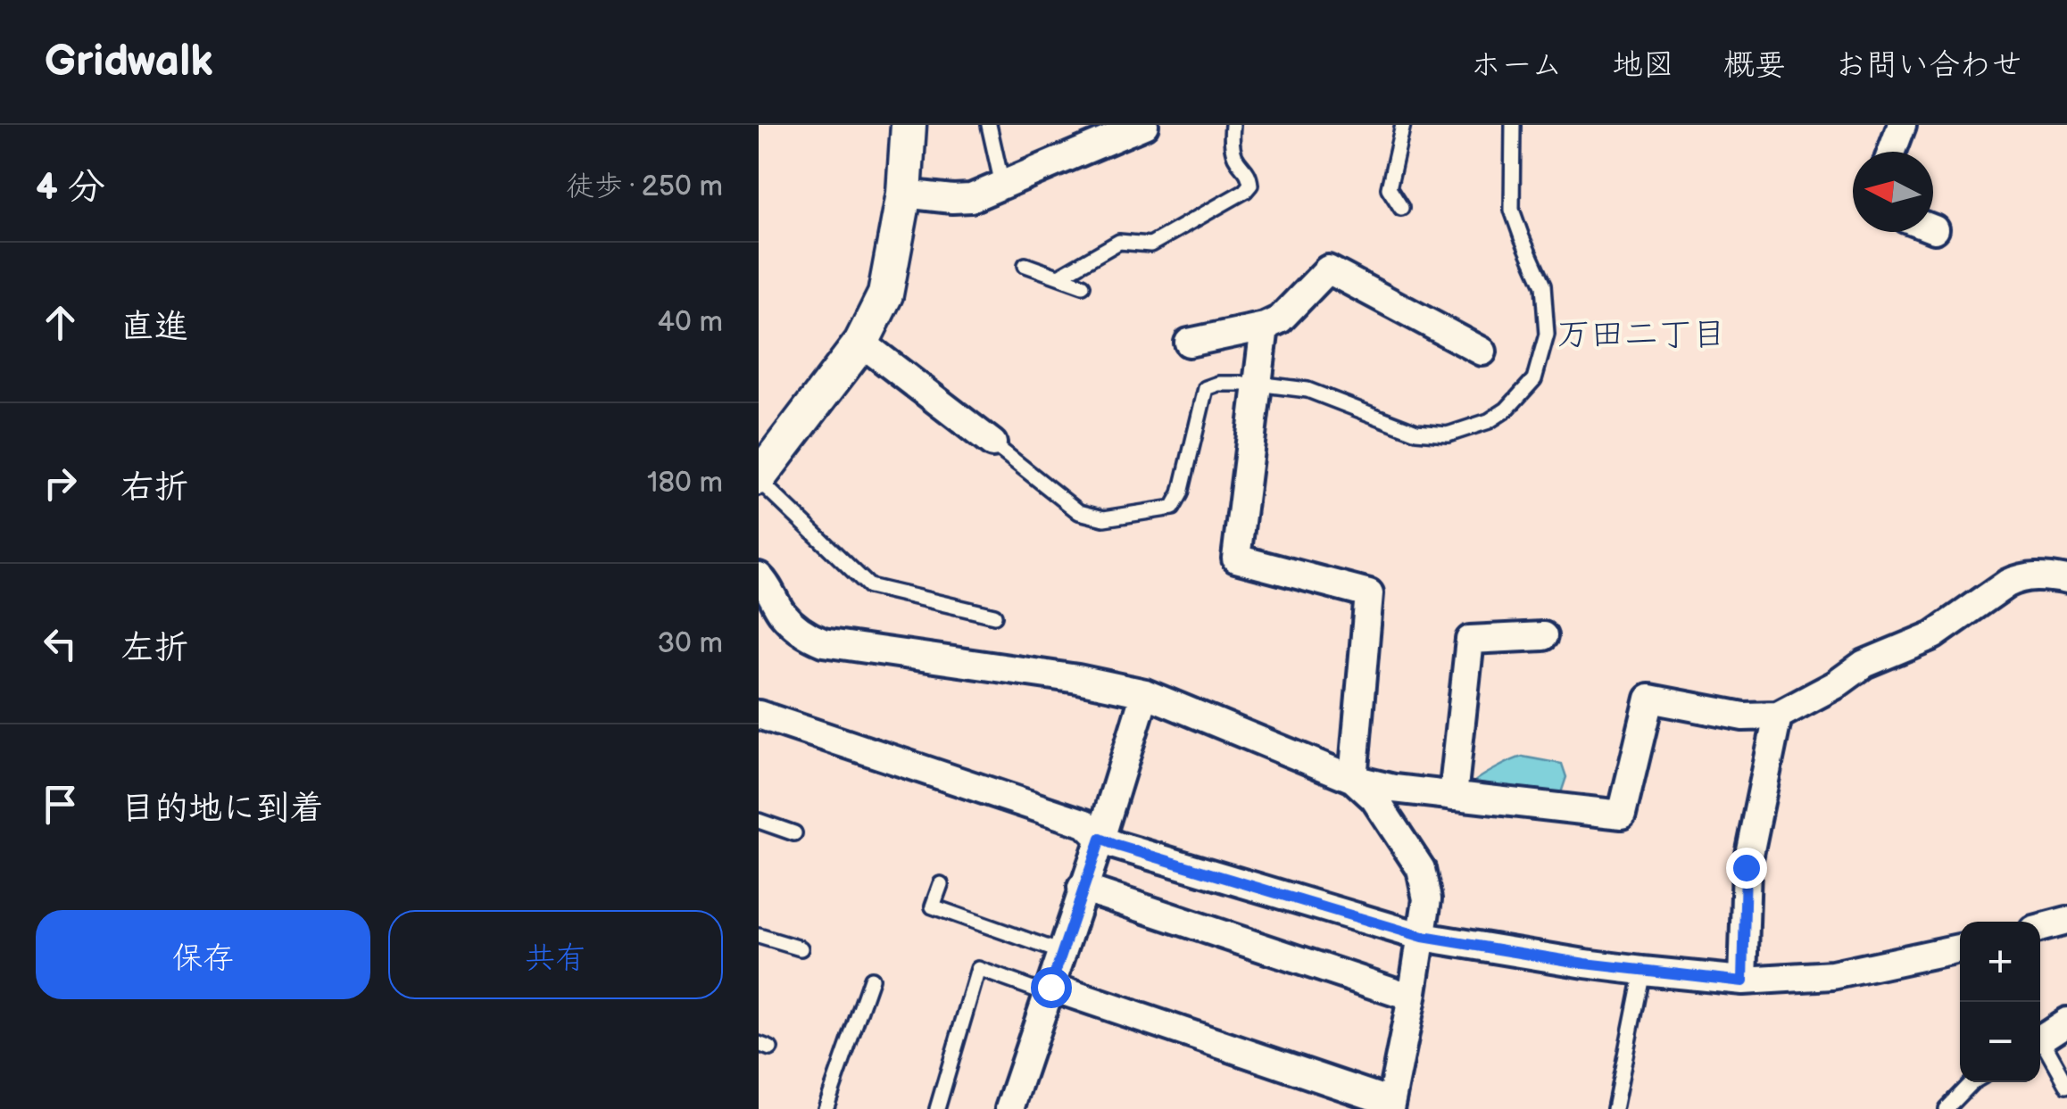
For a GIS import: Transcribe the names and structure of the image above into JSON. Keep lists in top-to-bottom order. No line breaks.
{"districts":["万田二丁目"],"north":"left","page":{"header":"Gridwalk","nav":["ホーム","地図","概要","お問い合わせ"],"heading":["4 分","徒歩 · 250 m"],"list":[["直進","40 m"],["右折","180 m"],["左折","30 m"],"目的地に到着"],"buttons":["保存","共有"],"map_buttons":["+","−"]}}
